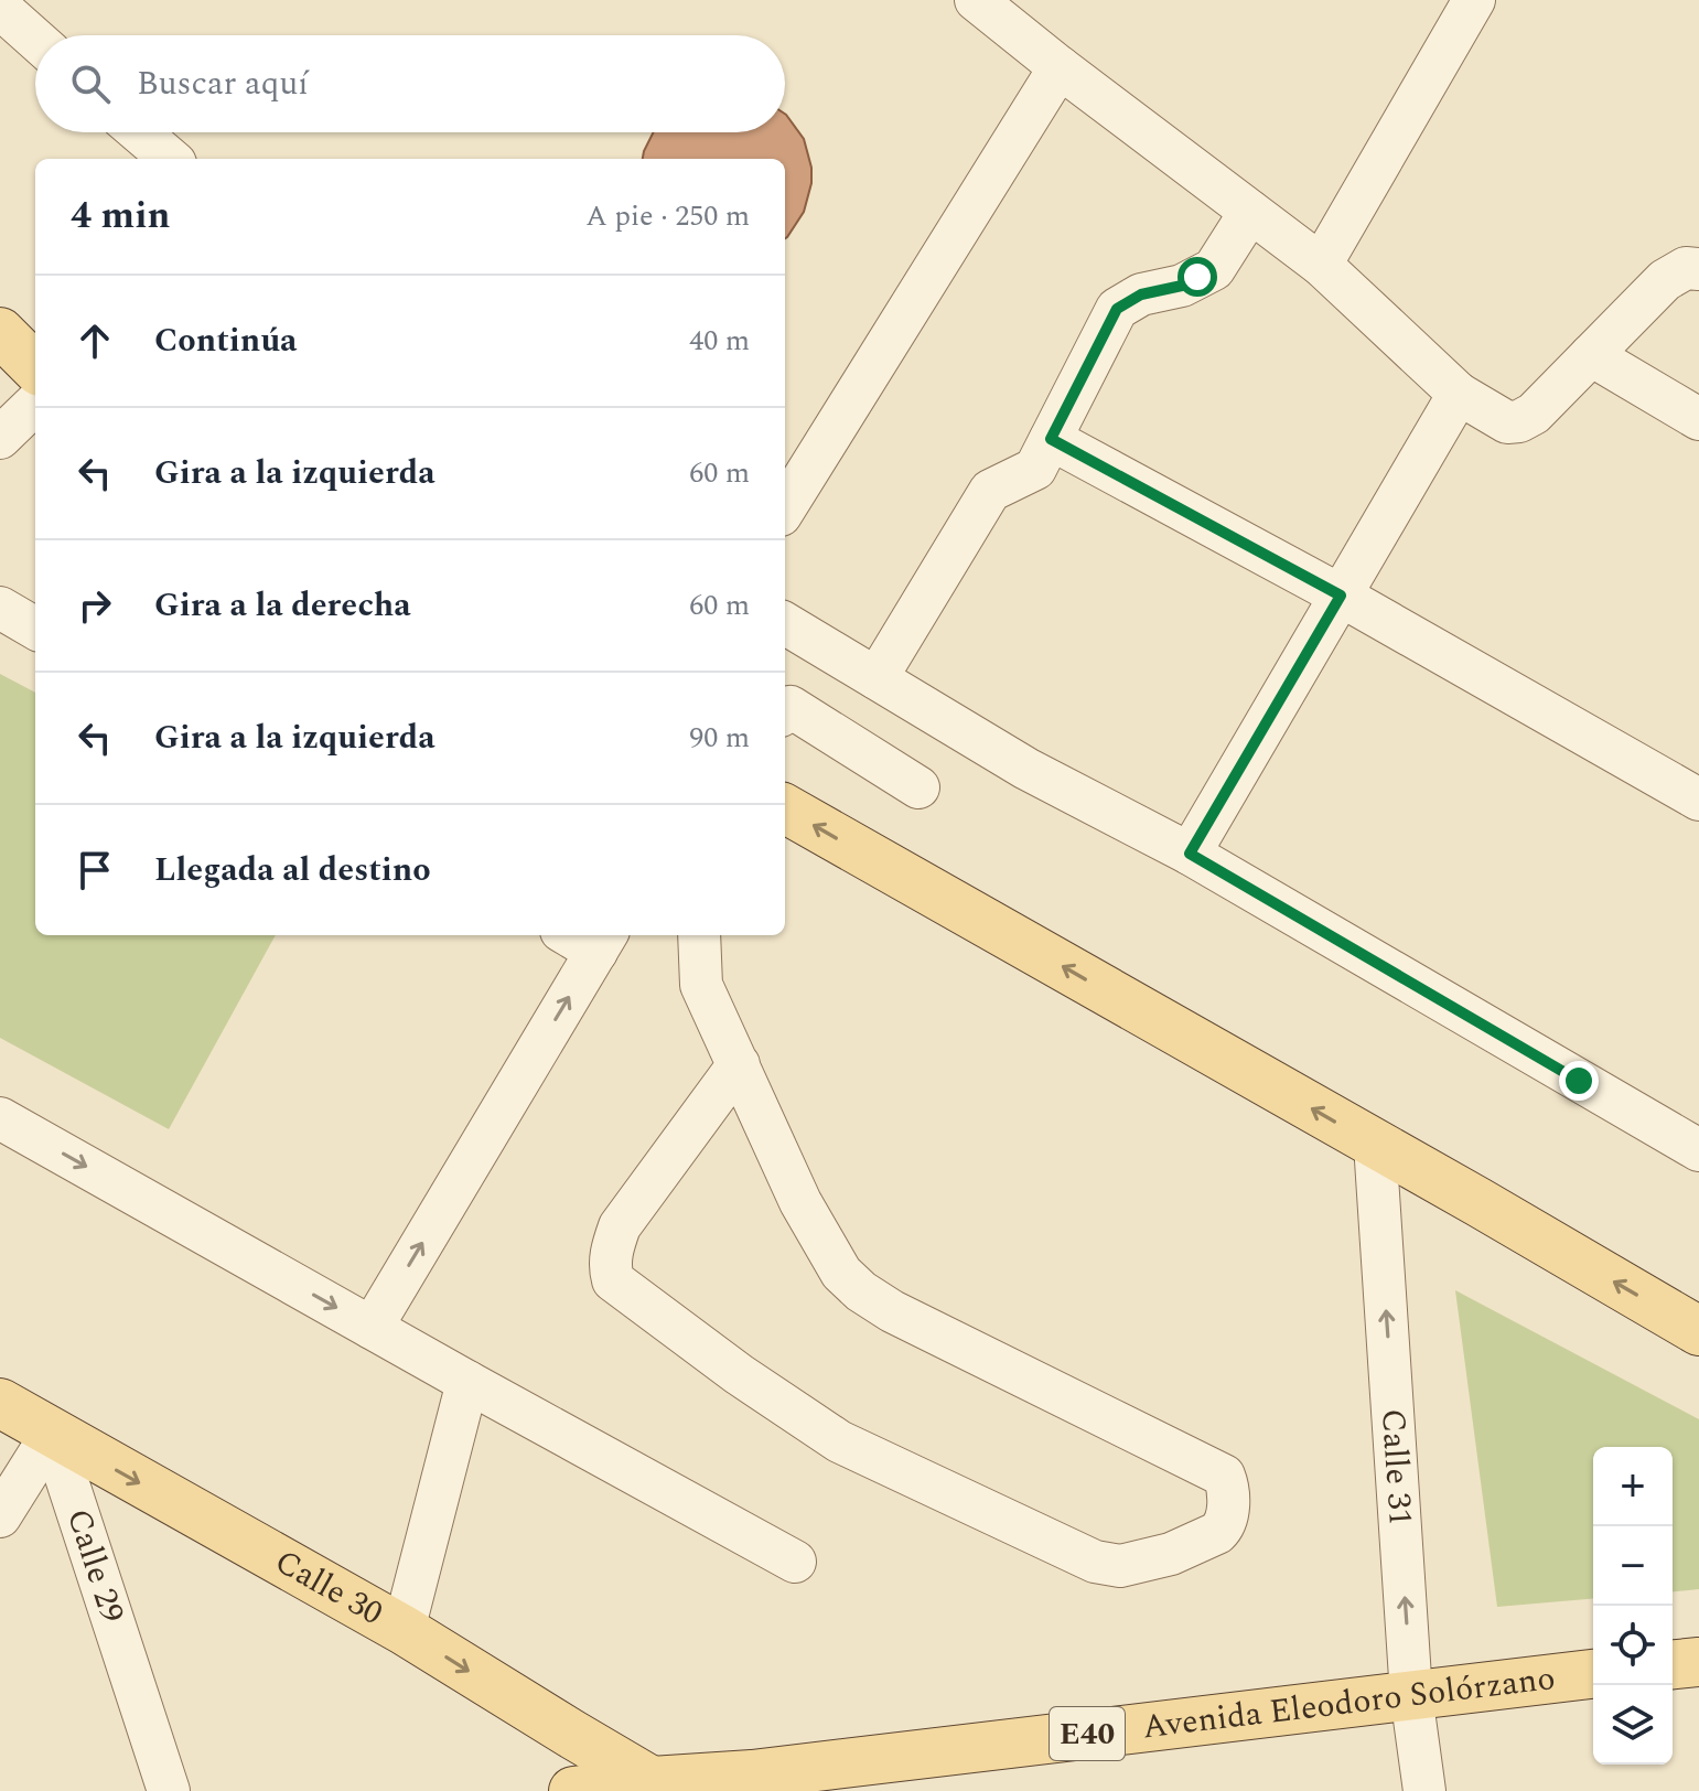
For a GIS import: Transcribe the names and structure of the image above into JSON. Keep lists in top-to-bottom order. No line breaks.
{"streets":{"main road":["Calle 30","Avenida Eleodoro Solórzano","E40"],"street":["Calle 31","Calle 29"]},"crossings":[["Calle 31","Avenida Eleodoro Solórzano"],["Calle 29","Calle 30"],["Calle 30","Avenida Eleodoro Solórzano"]],"one_way":["Calle 31","Calle 30"],"page":{"search":"Buscar aquí","heading":["4 min","A pie · 250 m"],"list":[["Continúa","40 m"],["Gira a la izquierda","60 m"],["Gira a la derecha","60 m"],["Gira a la izquierda","90 m"],"Llegada al destino"],"map_buttons":["+","−"]}}
